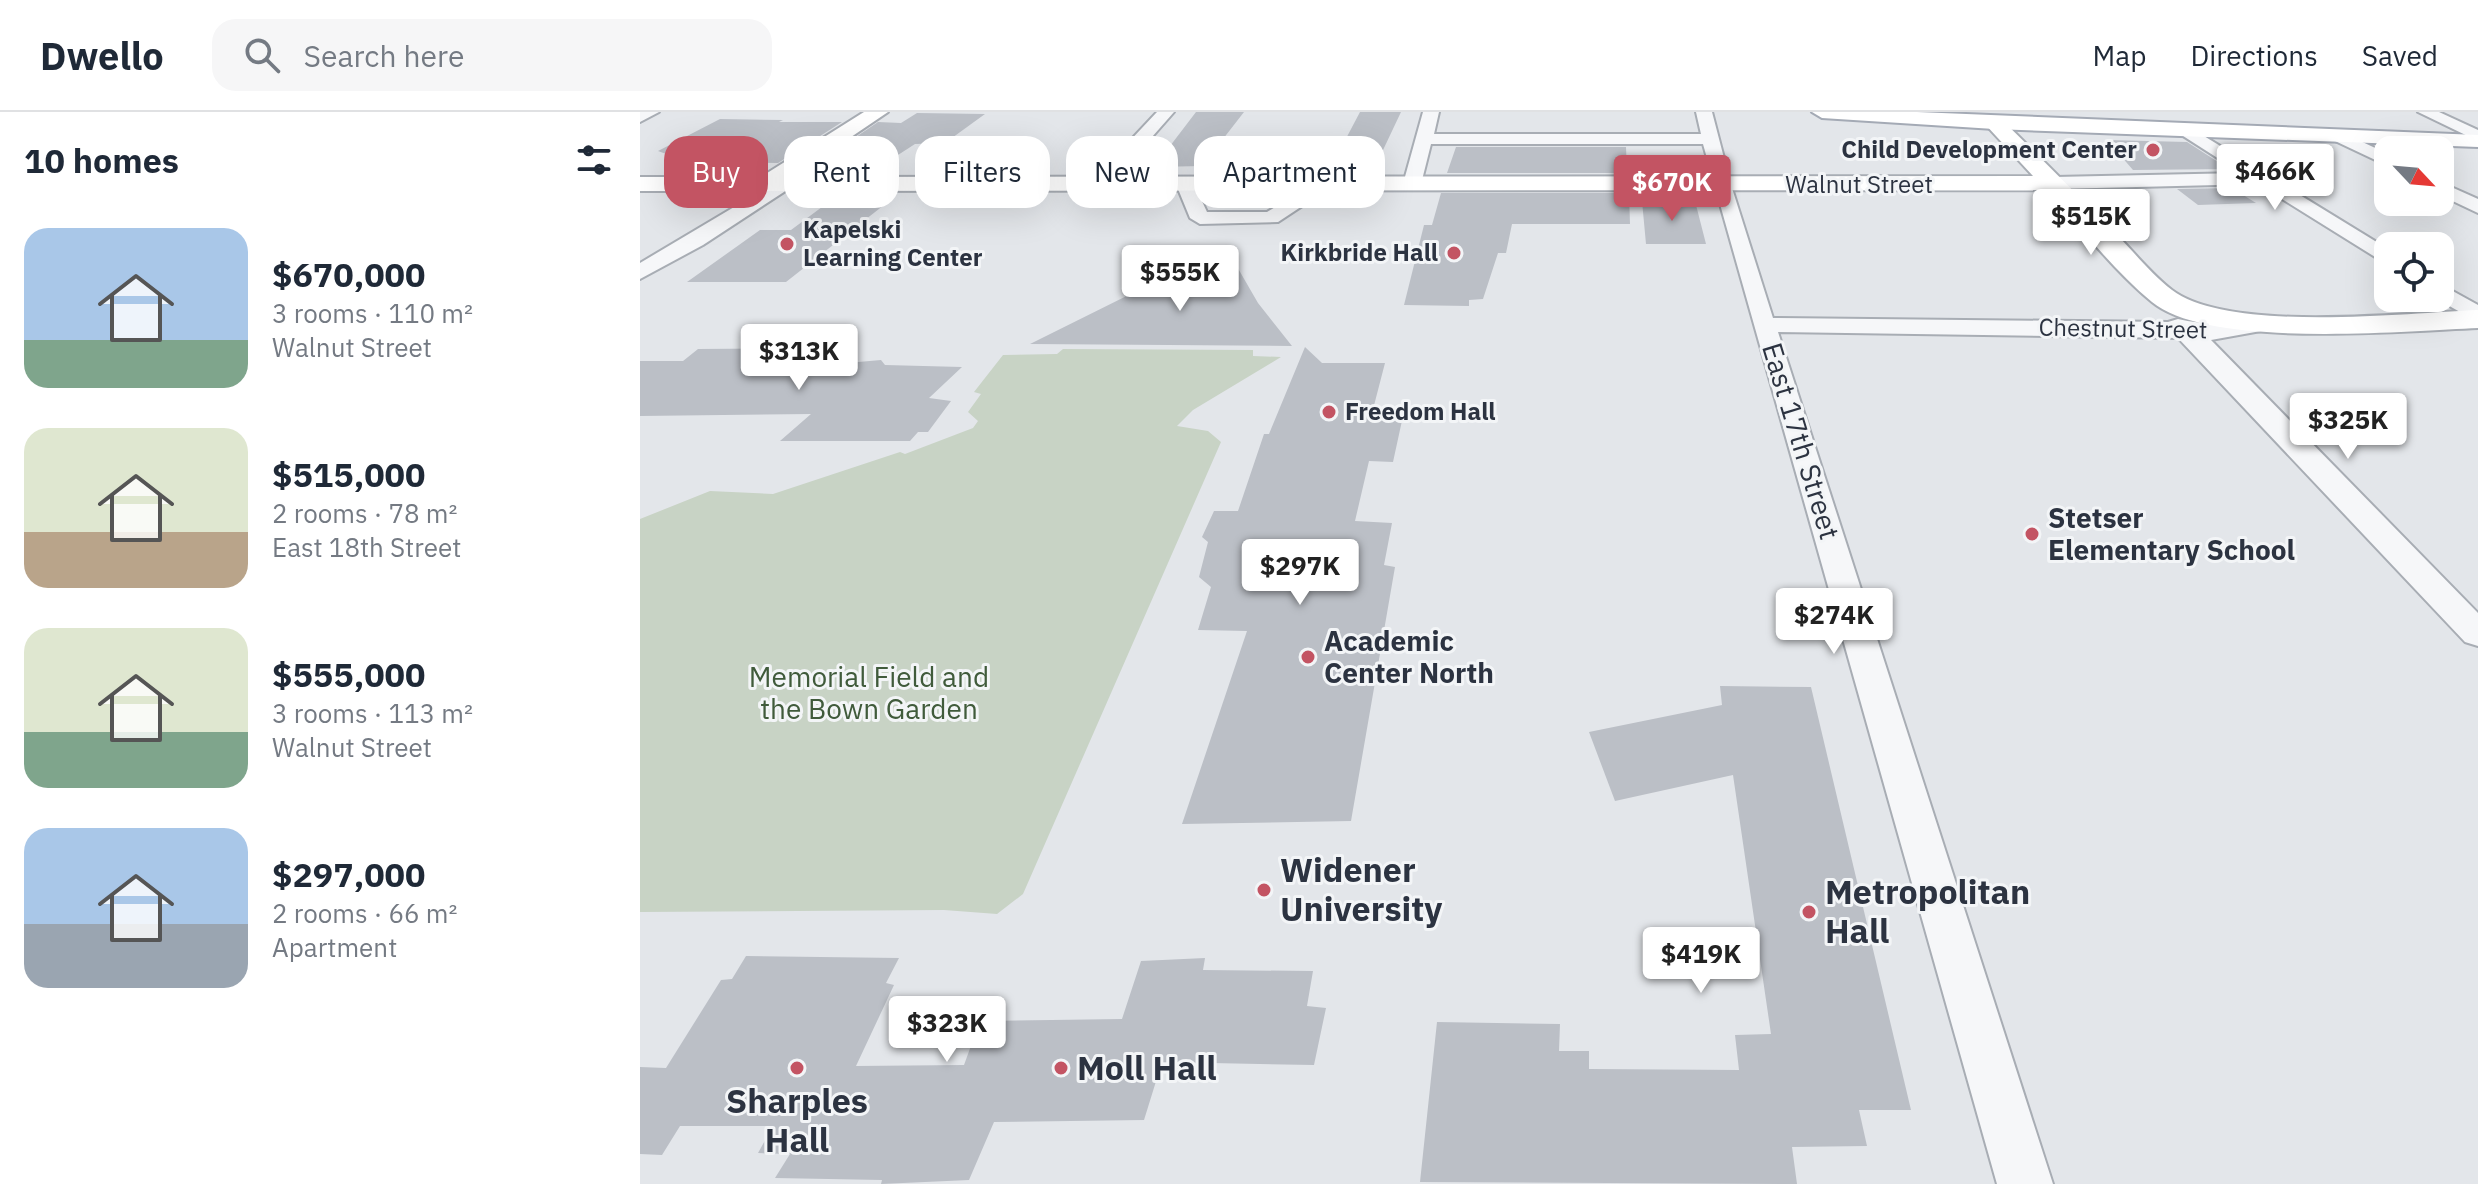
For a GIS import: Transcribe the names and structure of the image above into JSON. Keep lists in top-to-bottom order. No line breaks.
{"streets":{"street":["Walnut Street","Chestnut Street","East 17th Street"]},"crossings":[["Walnut Street","East 17th Street"],["Chestnut Street","East 17th Street"]],"parks":["Memorial Field and the Bown Garden"],"places":["Child Development Center","Kapelski Learning Center","Kirkbride Hall","Freedom Hall","Stetser Elementary School","Academic Center North","Widener University","Metropolitan Hall","Sharples Hall","Moll Hall"],"north":"bottom right","page":{"header":"Dwello","search":"Search here","nav":["Map","Directions","Saved"],"heading":"10 homes","chip":["Buy","Rent","Filters","New","Apartment"],"price":["$466K","$670K","$515K","$555K","$313K","$325K","$297K","$274K","$419K","$323K"],"list":[{"name":"$670,000","note":"3 rooms · 110 m² · Walnut Street"},{"name":"$515,000","note":"2 rooms · 78 m² · East 18th Street"},{"name":"$555,000","note":"3 rooms · 113 m² · Walnut Street"},{"name":"$297,000","note":"2 rooms · 66 m² · Apartment"}]}}
